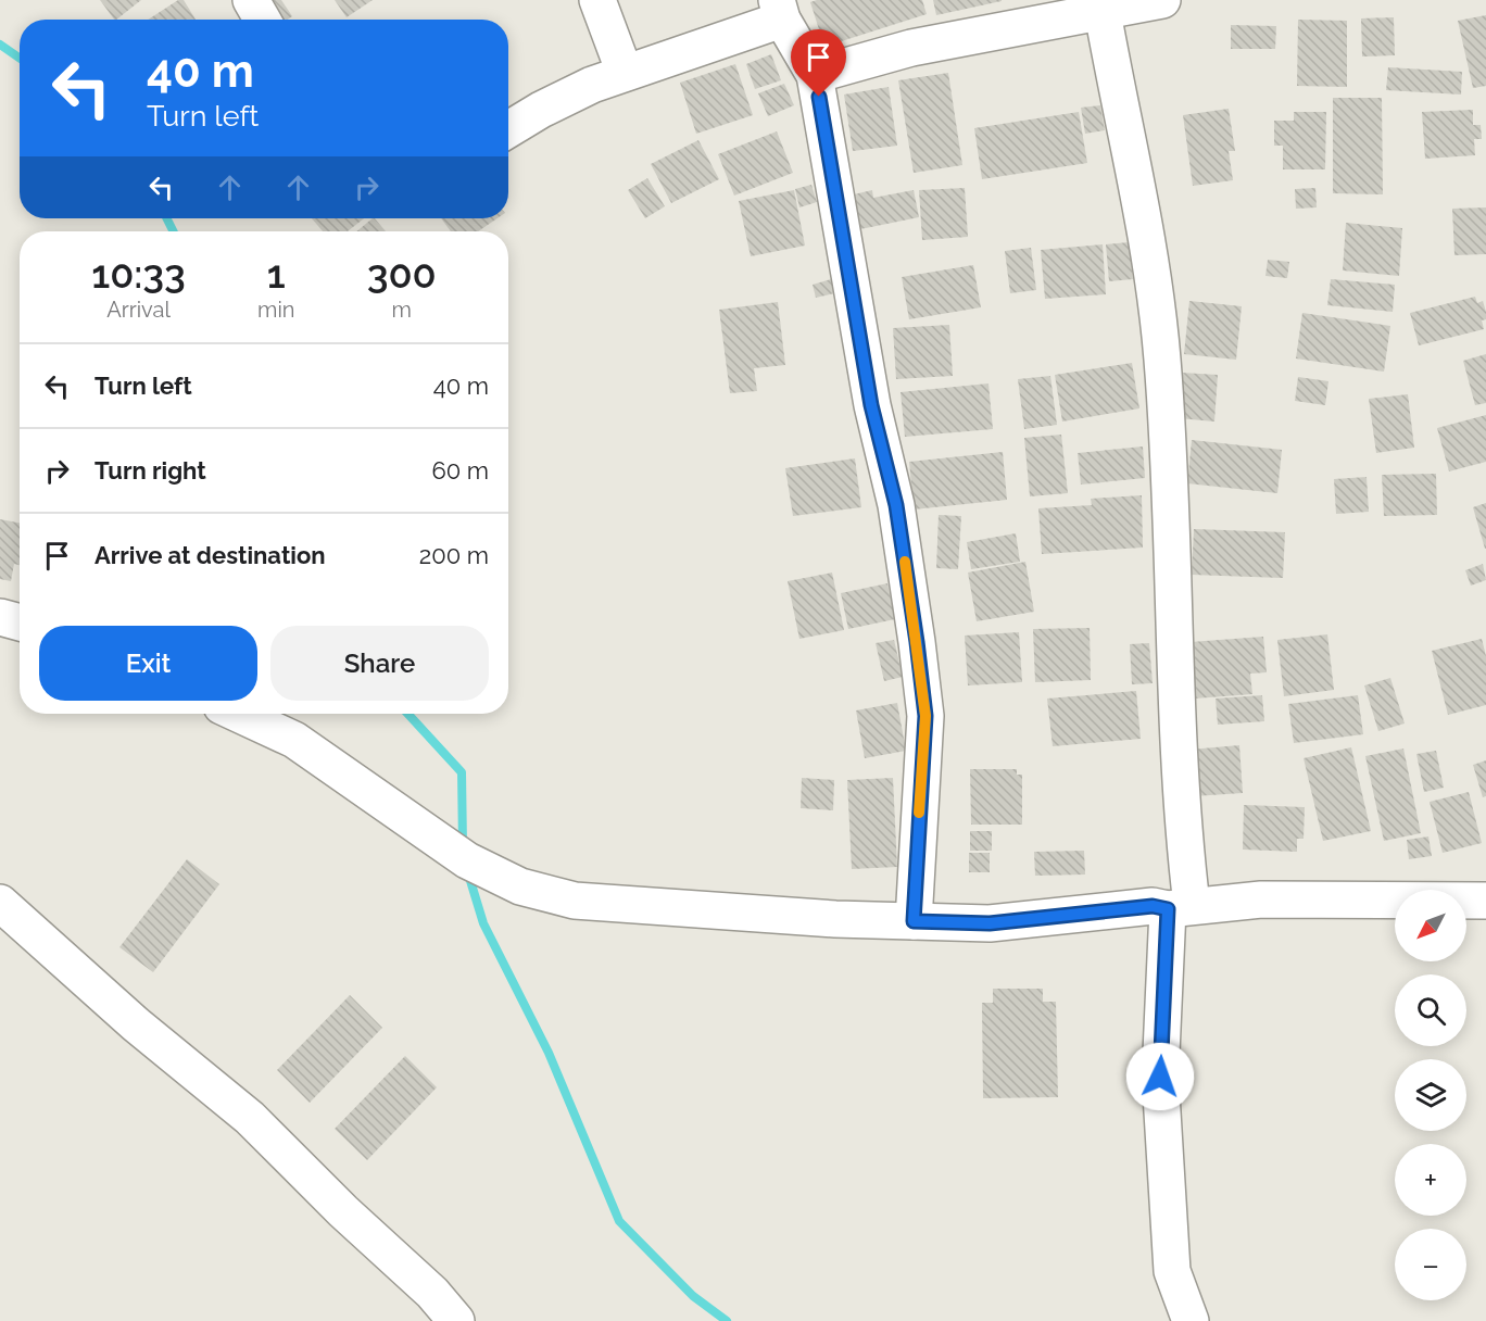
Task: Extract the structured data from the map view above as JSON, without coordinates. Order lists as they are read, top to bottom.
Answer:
{
  "north": "bottom left",
  "page": {
    "turn": ["40 m", "Turn left"],
    "eta": [
      "10:33",
      "Arrival",
      "1",
      "min",
      "300",
      "m"
    ],
    "list": [
      {
        "name": "Turn left",
        "value": "40 m"
      },
      {
        "name": "Turn right",
        "value": "60 m"
      },
      {
        "name": "Arrive at destination",
        "value": "200 m"
      }
    ],
    "buttons": ["Exit", "Share"],
    "map_buttons": ["+", "−"]
  }
}
